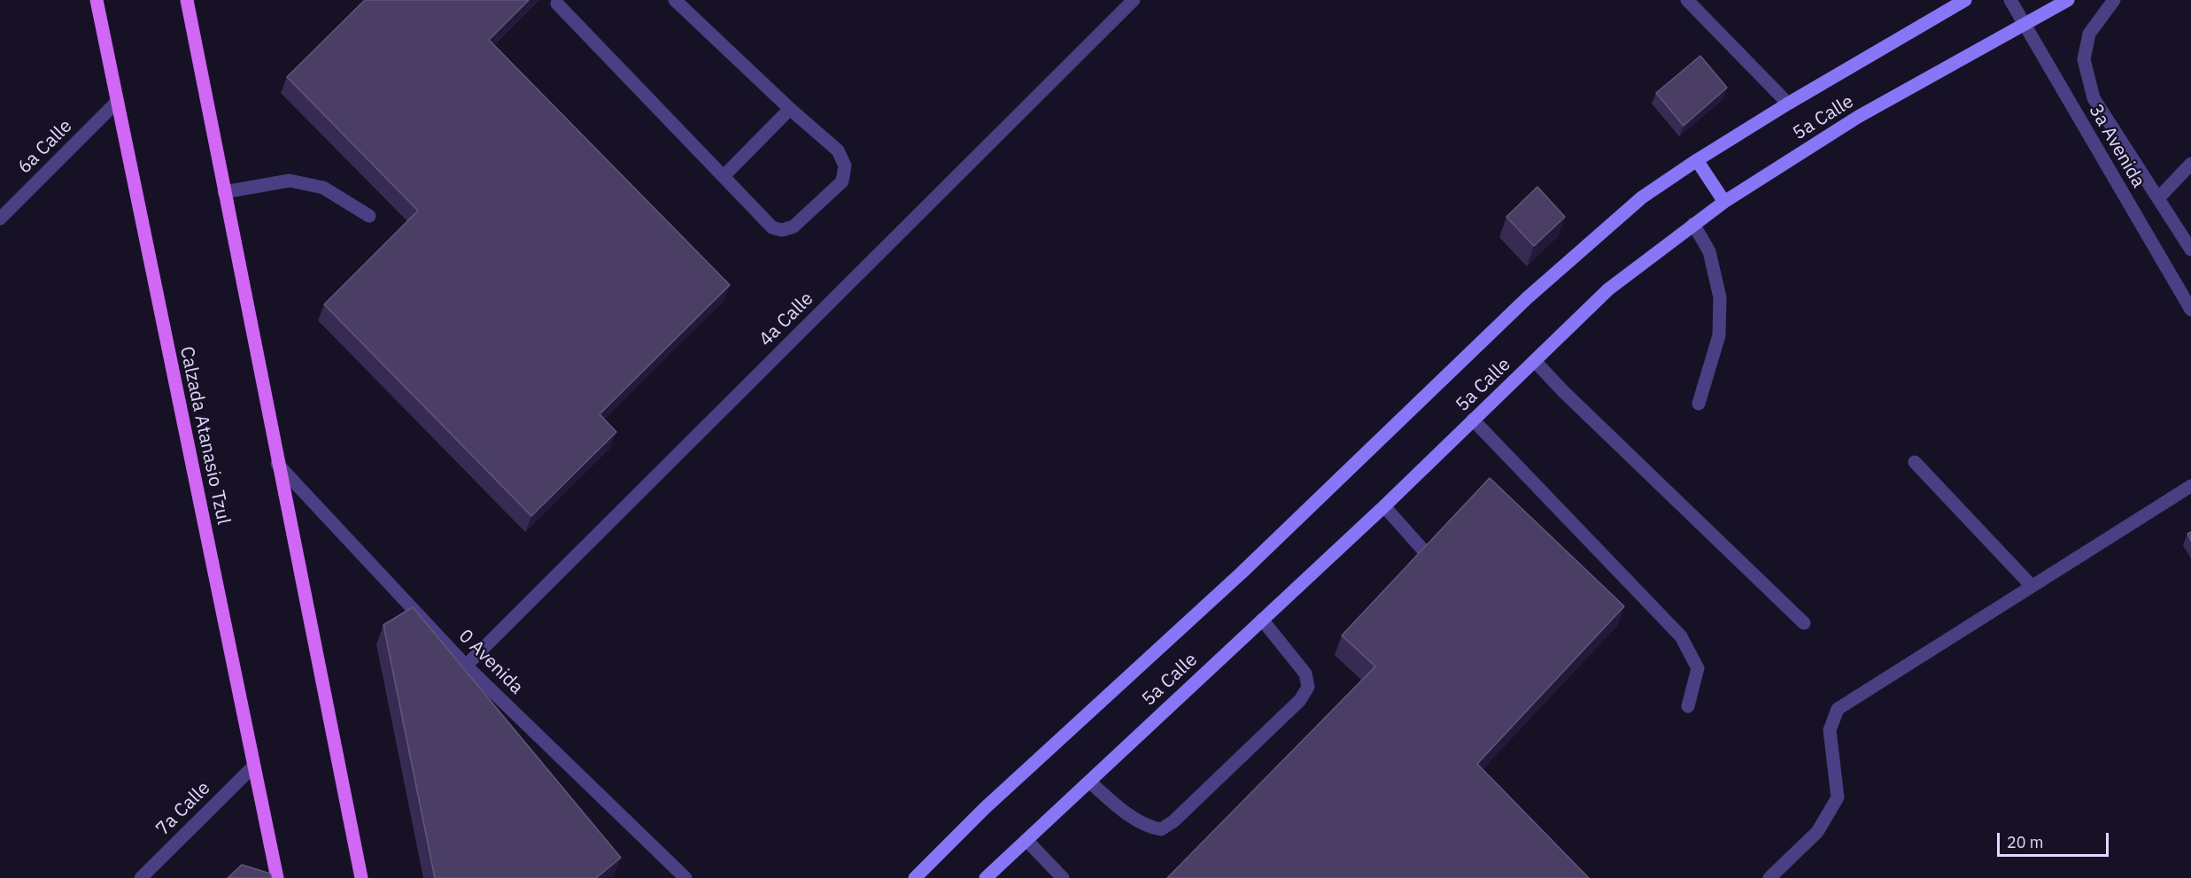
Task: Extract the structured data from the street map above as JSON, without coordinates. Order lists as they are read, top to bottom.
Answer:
{
  "streets": {
    "main road": ["5a Calle", "Calzada Atanasio Tzul"],
    "street": [
      "3a Avenida",
      "6a Calle",
      "4a Calle",
      "0 Avenida",
      "7a Calle"
    ]
  },
  "crossings": [
    ["5a Calle", "3a Avenida"],
    ["6a Calle", "Calzada Atanasio Tzul"],
    ["4a Calle", "0 Avenida"],
    ["Calzada Atanasio Tzul", "7a Calle"]
  ],
  "scale_bar": "20 m"
}
